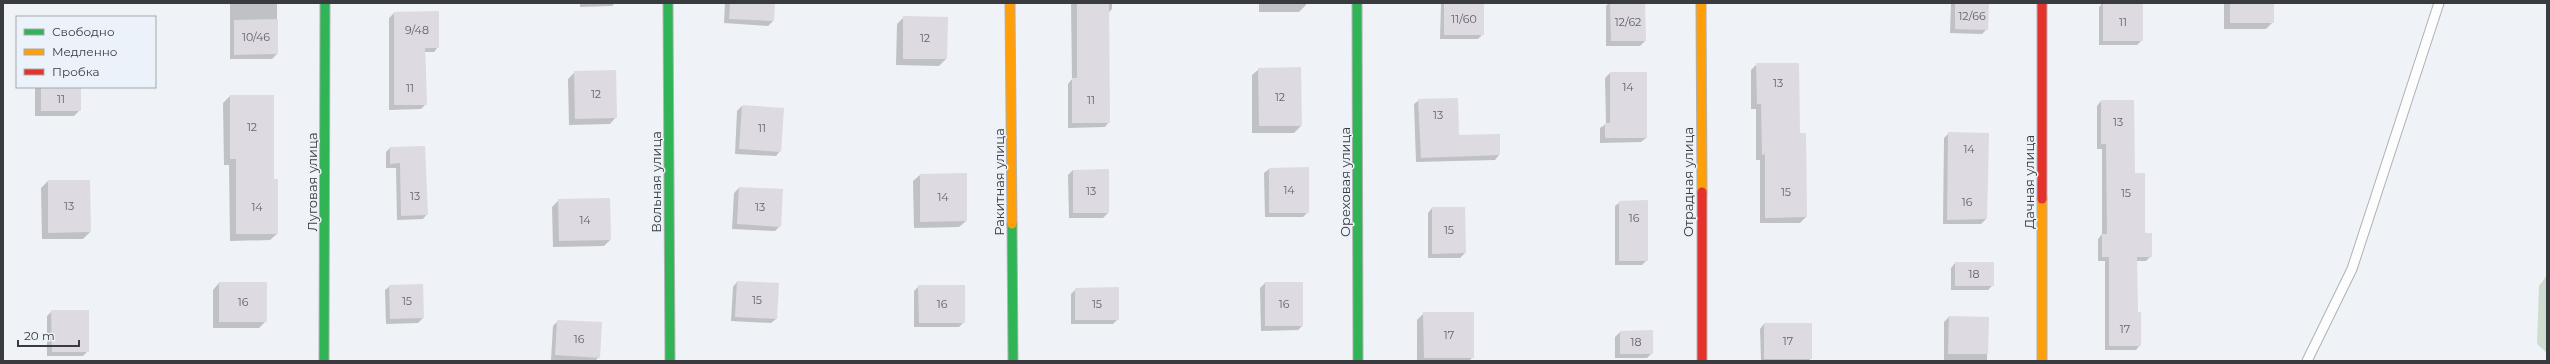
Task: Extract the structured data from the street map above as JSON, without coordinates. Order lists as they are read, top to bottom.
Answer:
{
  "streets": {
    "street": [
      "Луговая улица",
      "Вольная улица",
      "Ракитная улица",
      "Ореховая улица",
      "Отрадная улица",
      "Дачная улица"
    ]
  },
  "house_numbers": [
    "12/66",
    "11/60",
    "12/62",
    "11",
    "9/48",
    "10/46",
    "12",
    "13",
    "14",
    "11",
    "12",
    "12",
    "11",
    "11",
    "13",
    "13",
    "12",
    "11",
    "14",
    "14",
    "13",
    "15",
    "15",
    "13",
    "14",
    "16",
    "13",
    "14",
    "13",
    "16",
    "14",
    "15",
    "18",
    "15",
    "15",
    "16",
    "16",
    "15",
    "16",
    "17",
    "17",
    "16",
    "17",
    "18"
  ],
  "legend": ["Свободно", "Медленно", "Пробка"],
  "scale_bar": "20 m"
}
